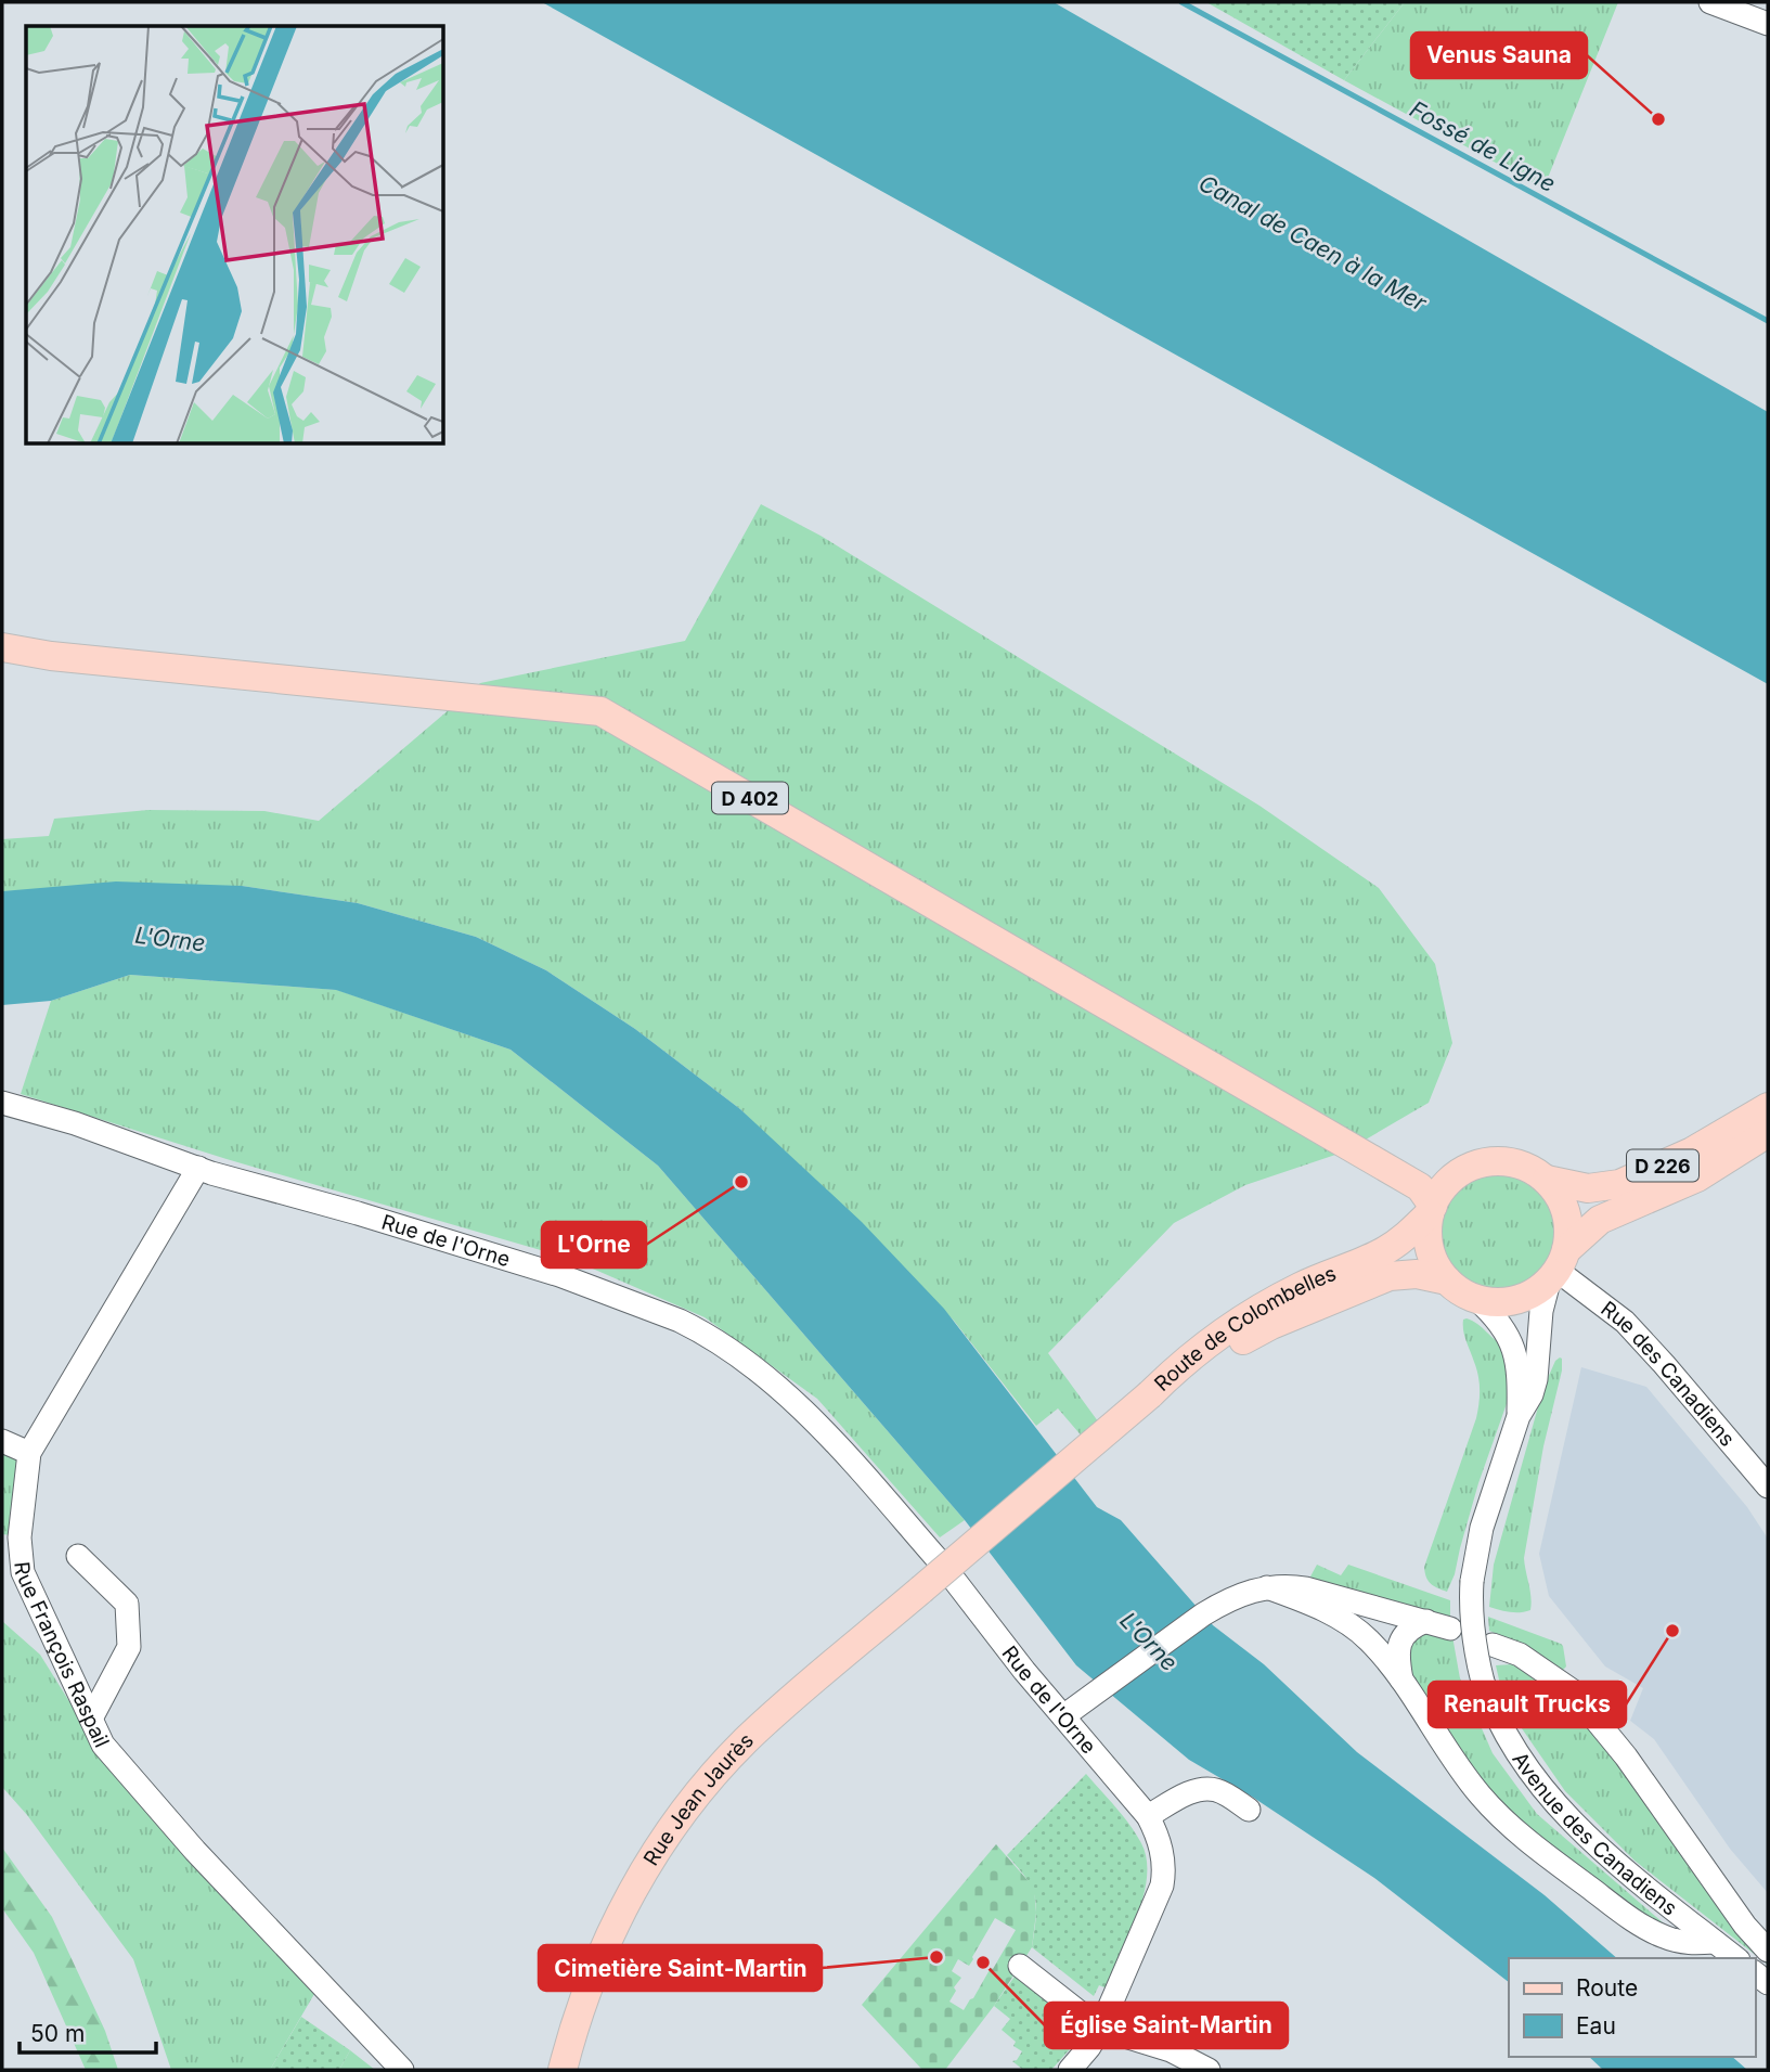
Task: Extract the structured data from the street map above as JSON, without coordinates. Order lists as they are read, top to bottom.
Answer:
{
  "streets": {
    "main road": [
      "D 402",
      "D 226",
      "Route de Colombelles",
      "Rue Jean Jaurès"
    ],
    "street": [
      "Rue de l'Orne",
      "Rue des Canadiens",
      "Rue François Raspail",
      "Avenue des Canadiens"
    ]
  },
  "crossings": [
    ["D 402", "Route de Colombelles"],
    ["D 402", "Rue des Canadiens"],
    ["D 402", "Avenue des Canadiens"],
    ["Rue de l'Orne", "Rue François Raspail"],
    ["Route de Colombelles", "Rue des Canadiens"],
    ["Route de Colombelles", "Rue Jean Jaurès"],
    ["Route de Colombelles", "Avenue des Canadiens"],
    ["Rue des Canadiens", "Avenue des Canadiens"]
  ],
  "water": ["Fossé de Ligne", "Canal de Caen à la Mer", "L'Orne"],
  "places": [
    "Venus Sauna",
    "L'Orne",
    "Renault Trucks",
    "Cimetière Saint-Martin",
    "Église Saint-Martin"
  ],
  "legend": ["Route", "Eau"],
  "scale_bar": "50 m"
}
